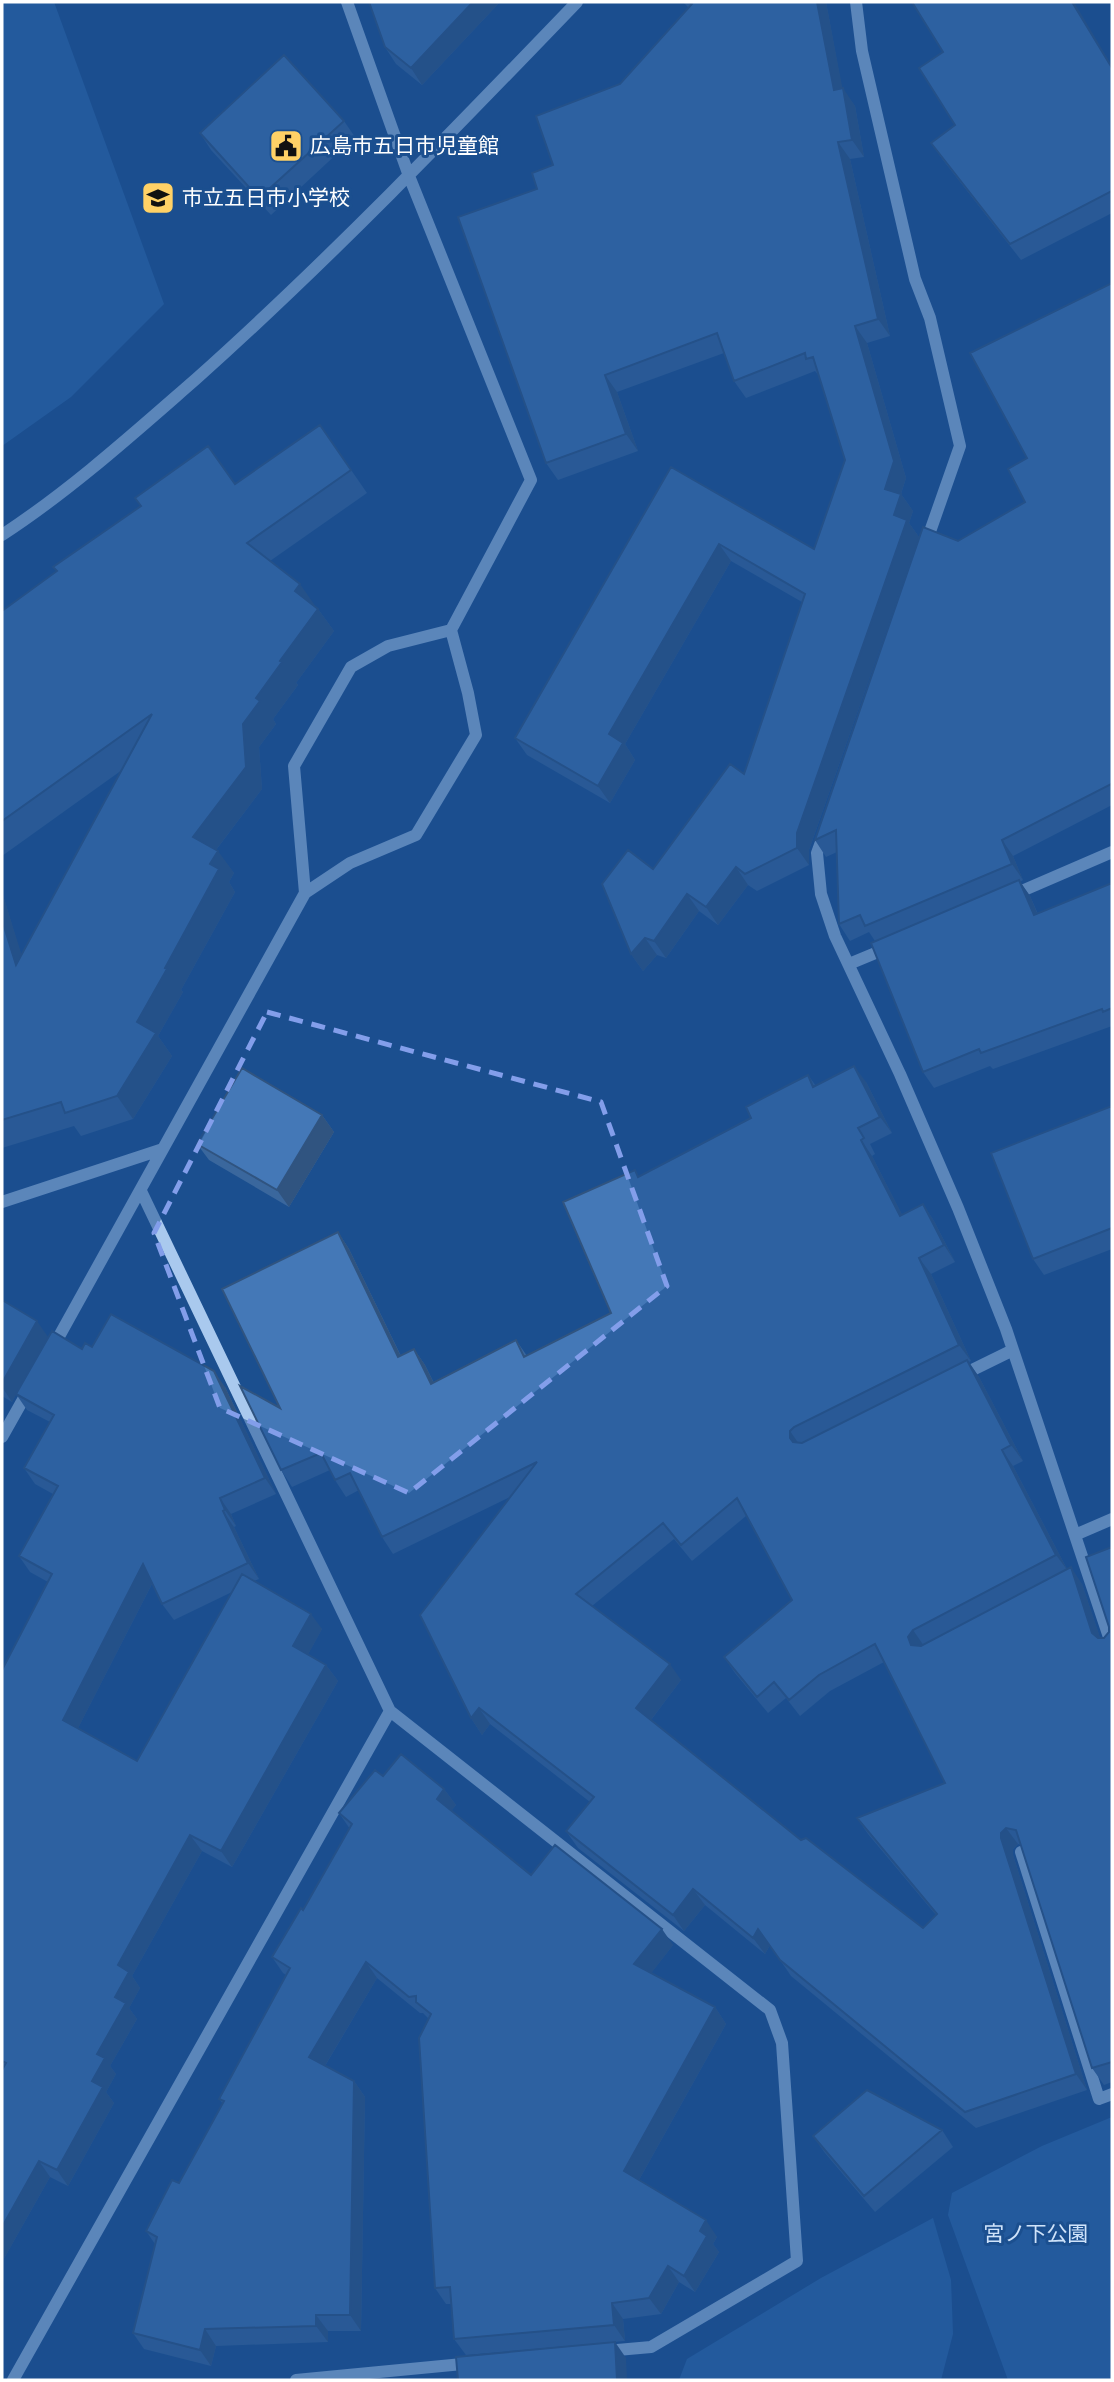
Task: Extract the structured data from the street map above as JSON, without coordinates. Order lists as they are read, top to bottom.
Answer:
{
  "parks": ["宮ノ下公園"],
  "places": {
    "public building": ["広島市五日市児童館"],
    "school or university": ["市立五日市小学校"]
  }
}
